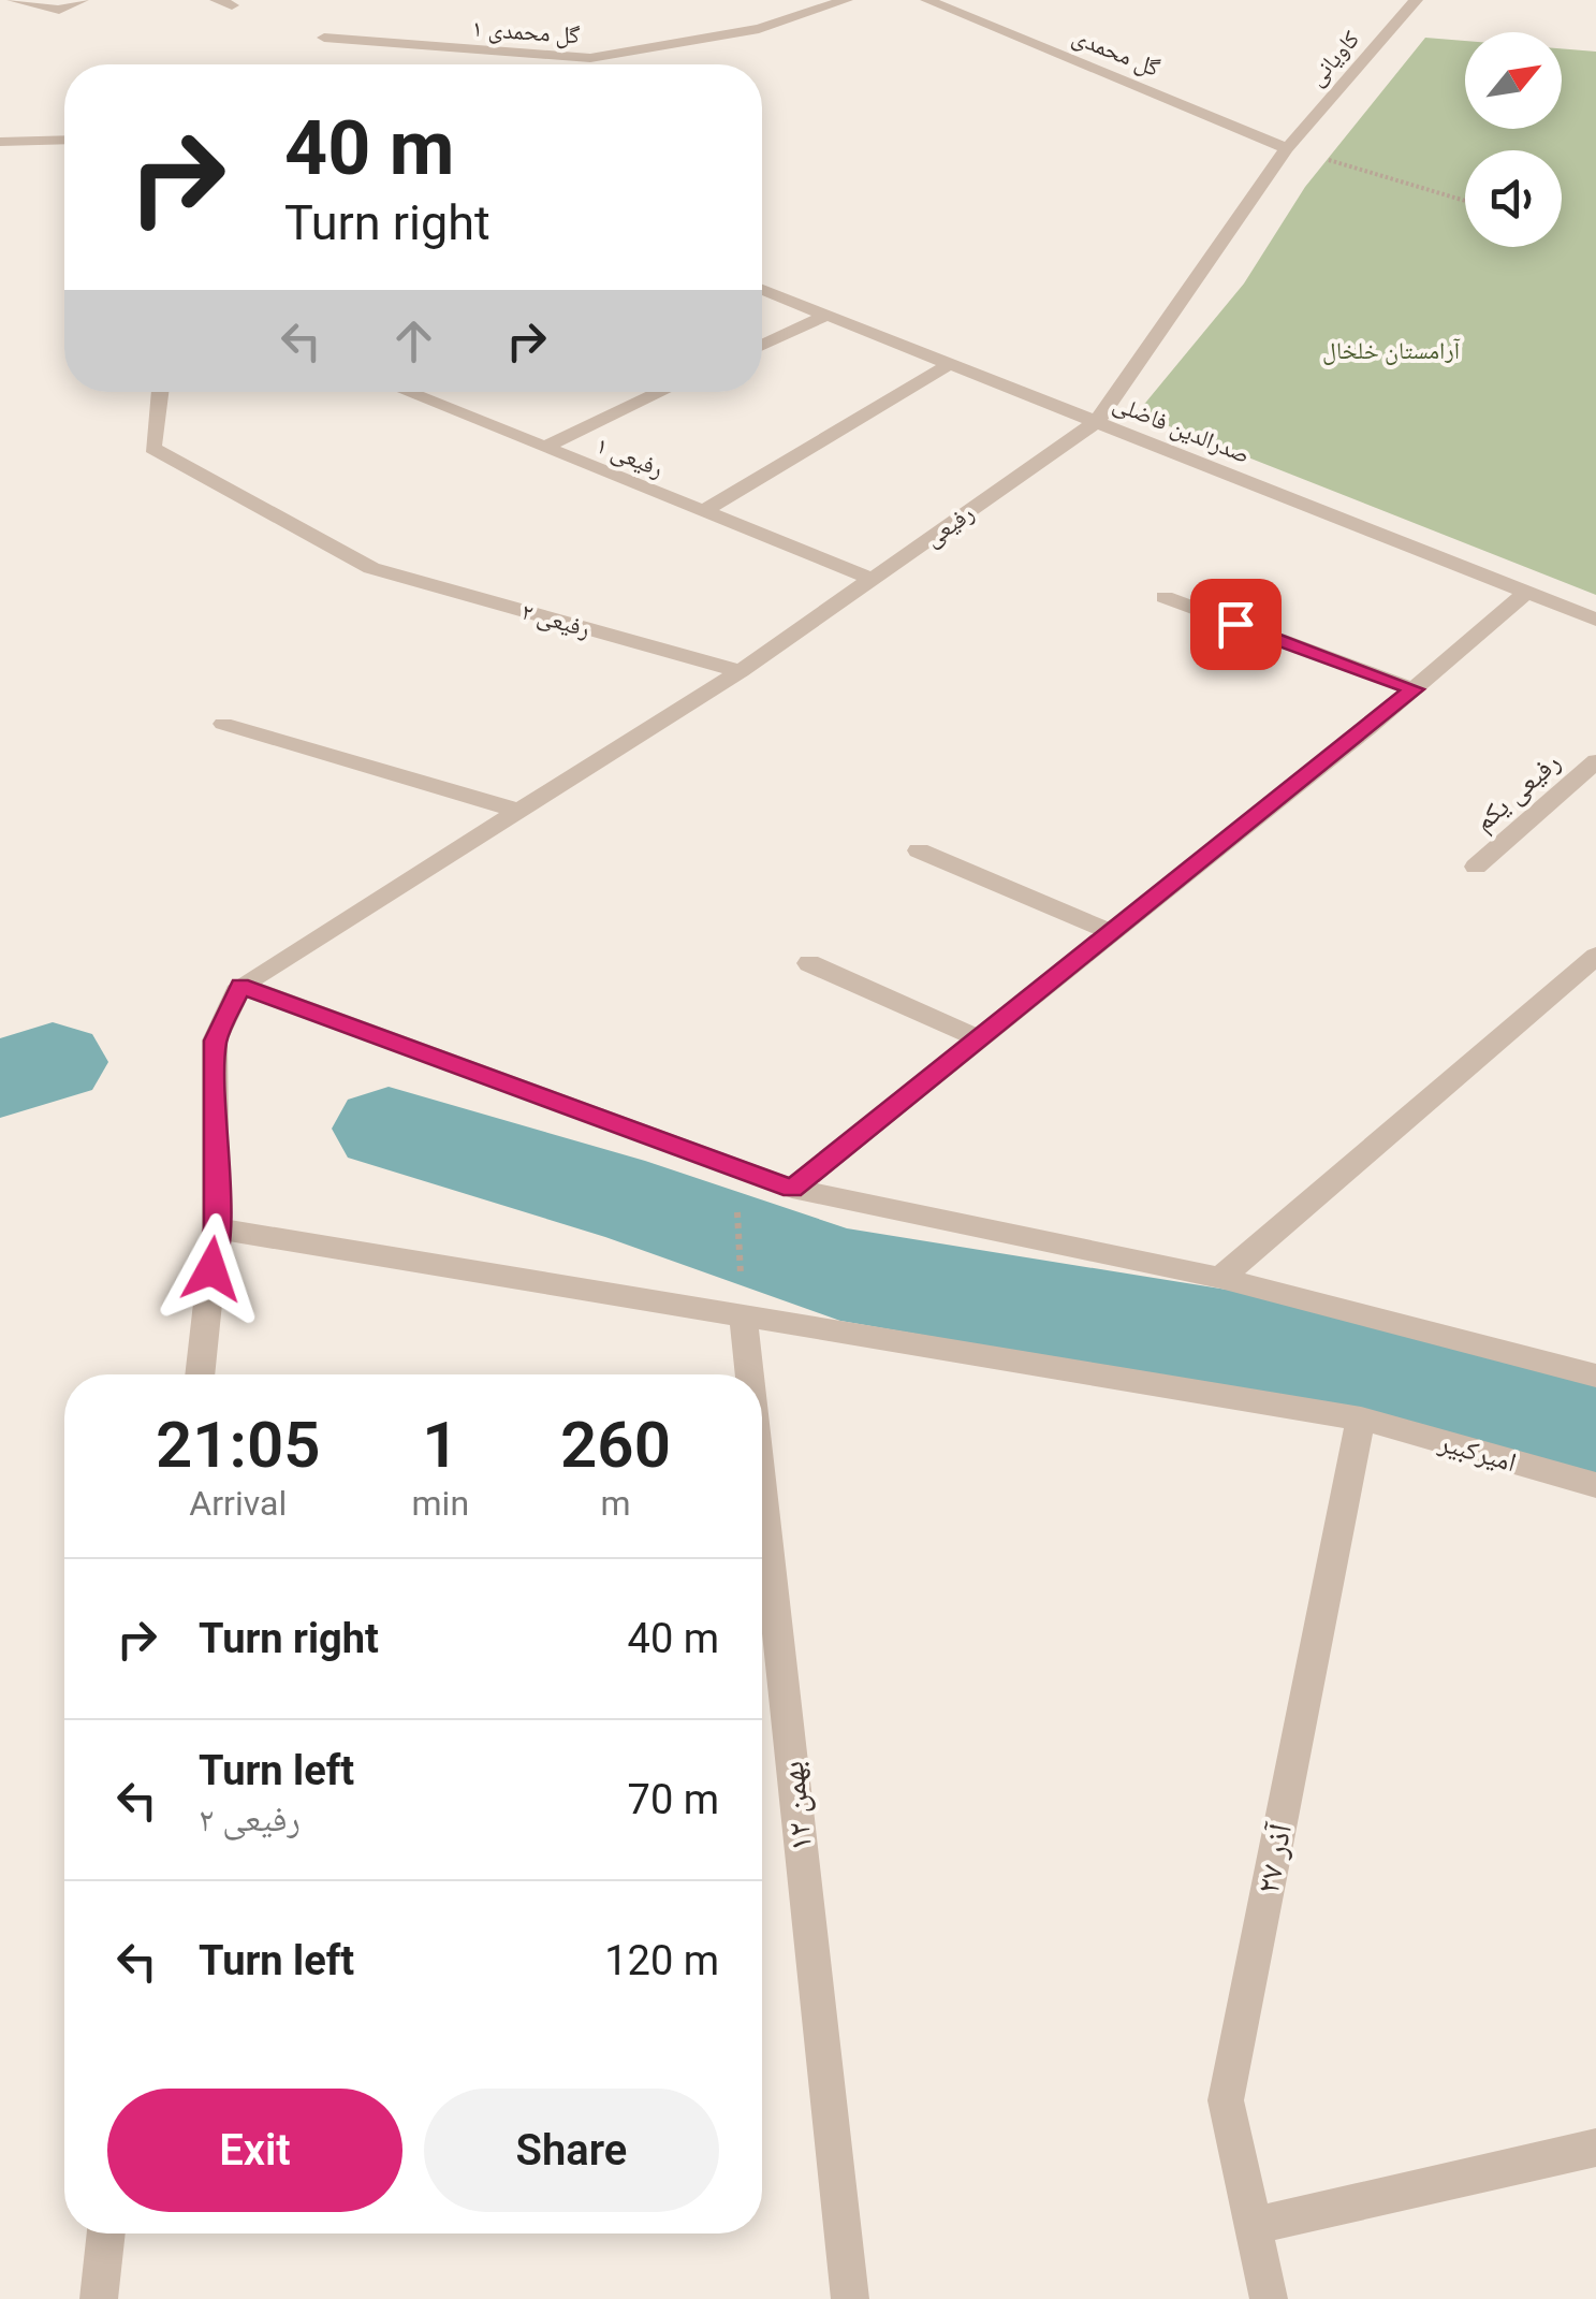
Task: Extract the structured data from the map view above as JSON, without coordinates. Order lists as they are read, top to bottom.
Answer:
{
  "streets": {
    "street": [
      "گل محمدی ۱",
      "گل محمدی",
      "کاویانی",
      "صدرالدین فاضلی",
      "رفیعی ۱",
      "رفیعی",
      "رفیعی ۲",
      "رفیعی یکم",
      "امیرکبیر",
      "۱۲ بهمن",
      "۲۷ آذر"
    ]
  },
  "crossings": [
    ["گل محمدی", "کاویانی"],
    ["گل محمدی", "رفیعی"],
    ["کاویانی", "رفیعی"],
    ["صدرالدین فاضلی", "رفیعی"],
    ["رفیعی ۱", "رفیعی"],
    ["رفیعی", "رفیعی ۲"],
    ["امیرکبیر", "۱۲ بهمن"],
    ["امیرکبیر", "۲۷ آذر"]
  ],
  "parks": ["آرامستان خلخال"],
  "north": "top right",
  "page": {
    "turn": ["40 m", "Turn right"],
    "eta": [
      "21:05",
      "Arrival",
      "1",
      "min",
      "260",
      "m"
    ],
    "list": [
      {
        "name": "Turn right",
        "value": "40 m"
      },
      {
        "name": "Turn left",
        "note": "رفیعی ۲",
        "value": "70 m"
      },
      {
        "name": "Turn left",
        "value": "120 m"
      }
    ],
    "buttons": ["Exit", "Share"]
  }
}
